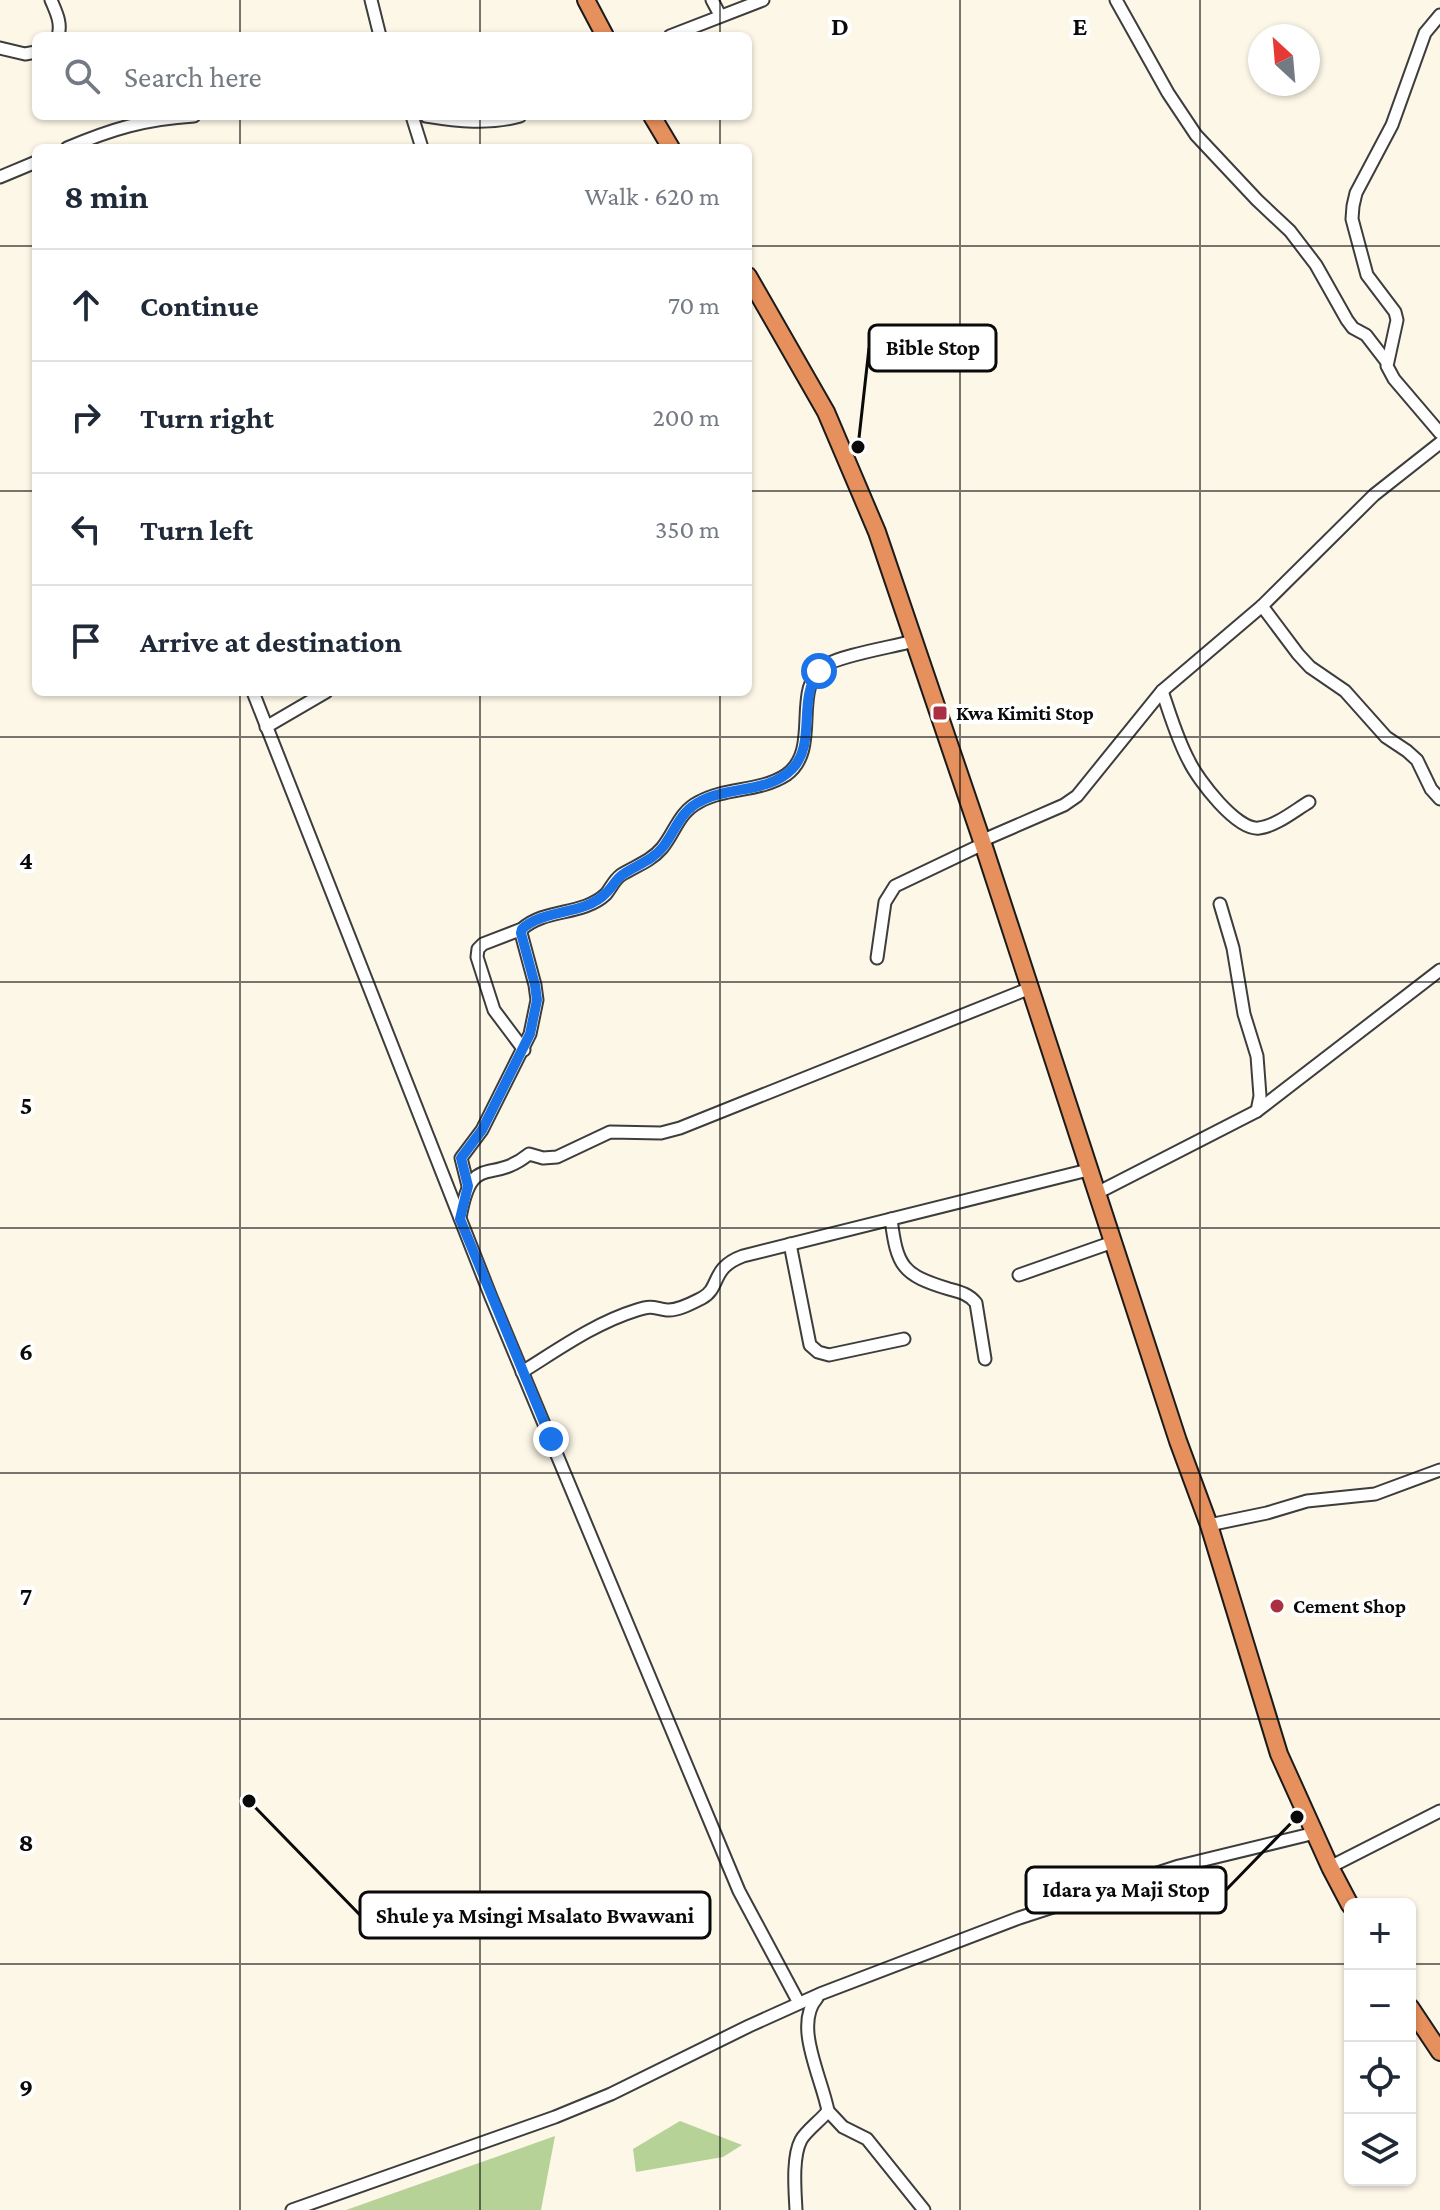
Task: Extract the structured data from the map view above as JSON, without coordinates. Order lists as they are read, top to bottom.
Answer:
{
  "places": {
    "other": [
      "Bible Stop",
      "Cement Shop",
      "Shule ya Msingi Msalato Bwawani",
      "Idara ya Maji Stop"
    ],
    "transit": ["Kwa Kimiti Stop"]
  },
  "north": "top left",
  "page": {
    "search": "Search here",
    "heading": ["8 min", "Walk · 620 m"],
    "list": [
      ["Continue", "70 m"],
      ["Turn right", "200 m"],
      ["Turn left", "350 m"],
      "Arrive at destination"
    ],
    "map_buttons": ["+", "−"]
  },
  "grid": {
    "columns": ["D", "E"],
    "rows": [
      "4",
      "5",
      "6",
      "7",
      "8",
      "9"
    ]
  }
}
